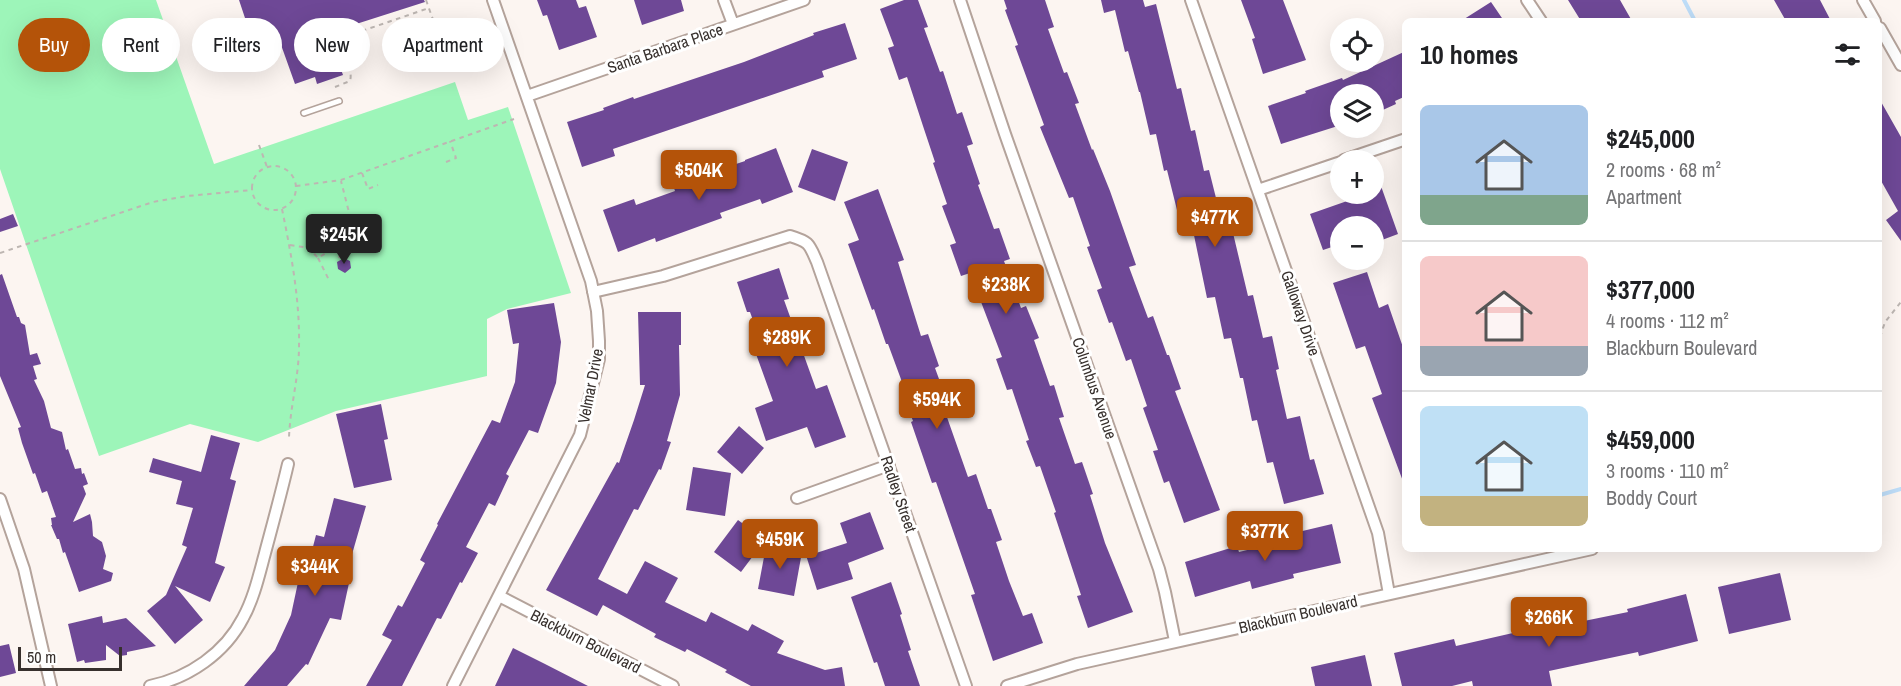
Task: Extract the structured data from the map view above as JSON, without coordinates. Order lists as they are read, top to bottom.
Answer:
{
  "streets": {
    "street": [
      "Santa Barbara Place",
      "Galloway Drive",
      "Velmar Drive",
      "Columbus Avenue",
      "Radley Street",
      "Blackburn Boulevard"
    ]
  },
  "crossings": [
    ["Santa Barbara Place", "Velmar Drive"],
    ["Galloway Drive", "Blackburn Boulevard"],
    ["Velmar Drive", "Radley Street"],
    ["Velmar Drive", "Blackburn Boulevard"],
    ["Columbus Avenue", "Blackburn Boulevard"]
  ],
  "scale_bar": "50 m",
  "page": {
    "map_buttons": ["+", "−"],
    "chip": [
      "Buy",
      "Rent",
      "Filters",
      "New",
      "Apartment"
    ],
    "heading": "10 homes",
    "list": [
      {
        "name": "$245,000",
        "note": "2 rooms · 68 m² · Apartment"
      },
      {
        "name": "$377,000",
        "note": "4 rooms · 112 m² · Blackburn Boulevard"
      },
      {
        "name": "$459,000",
        "note": "3 rooms · 110 m² · Boddy Court"
      }
    ],
    "price": [
      "$504K",
      "$477K",
      "$245K",
      "$238K",
      "$289K",
      "$594K",
      "$377K",
      "$459K",
      "$344K",
      "$266K"
    ],
    "scale": "50 m"
  }
}
